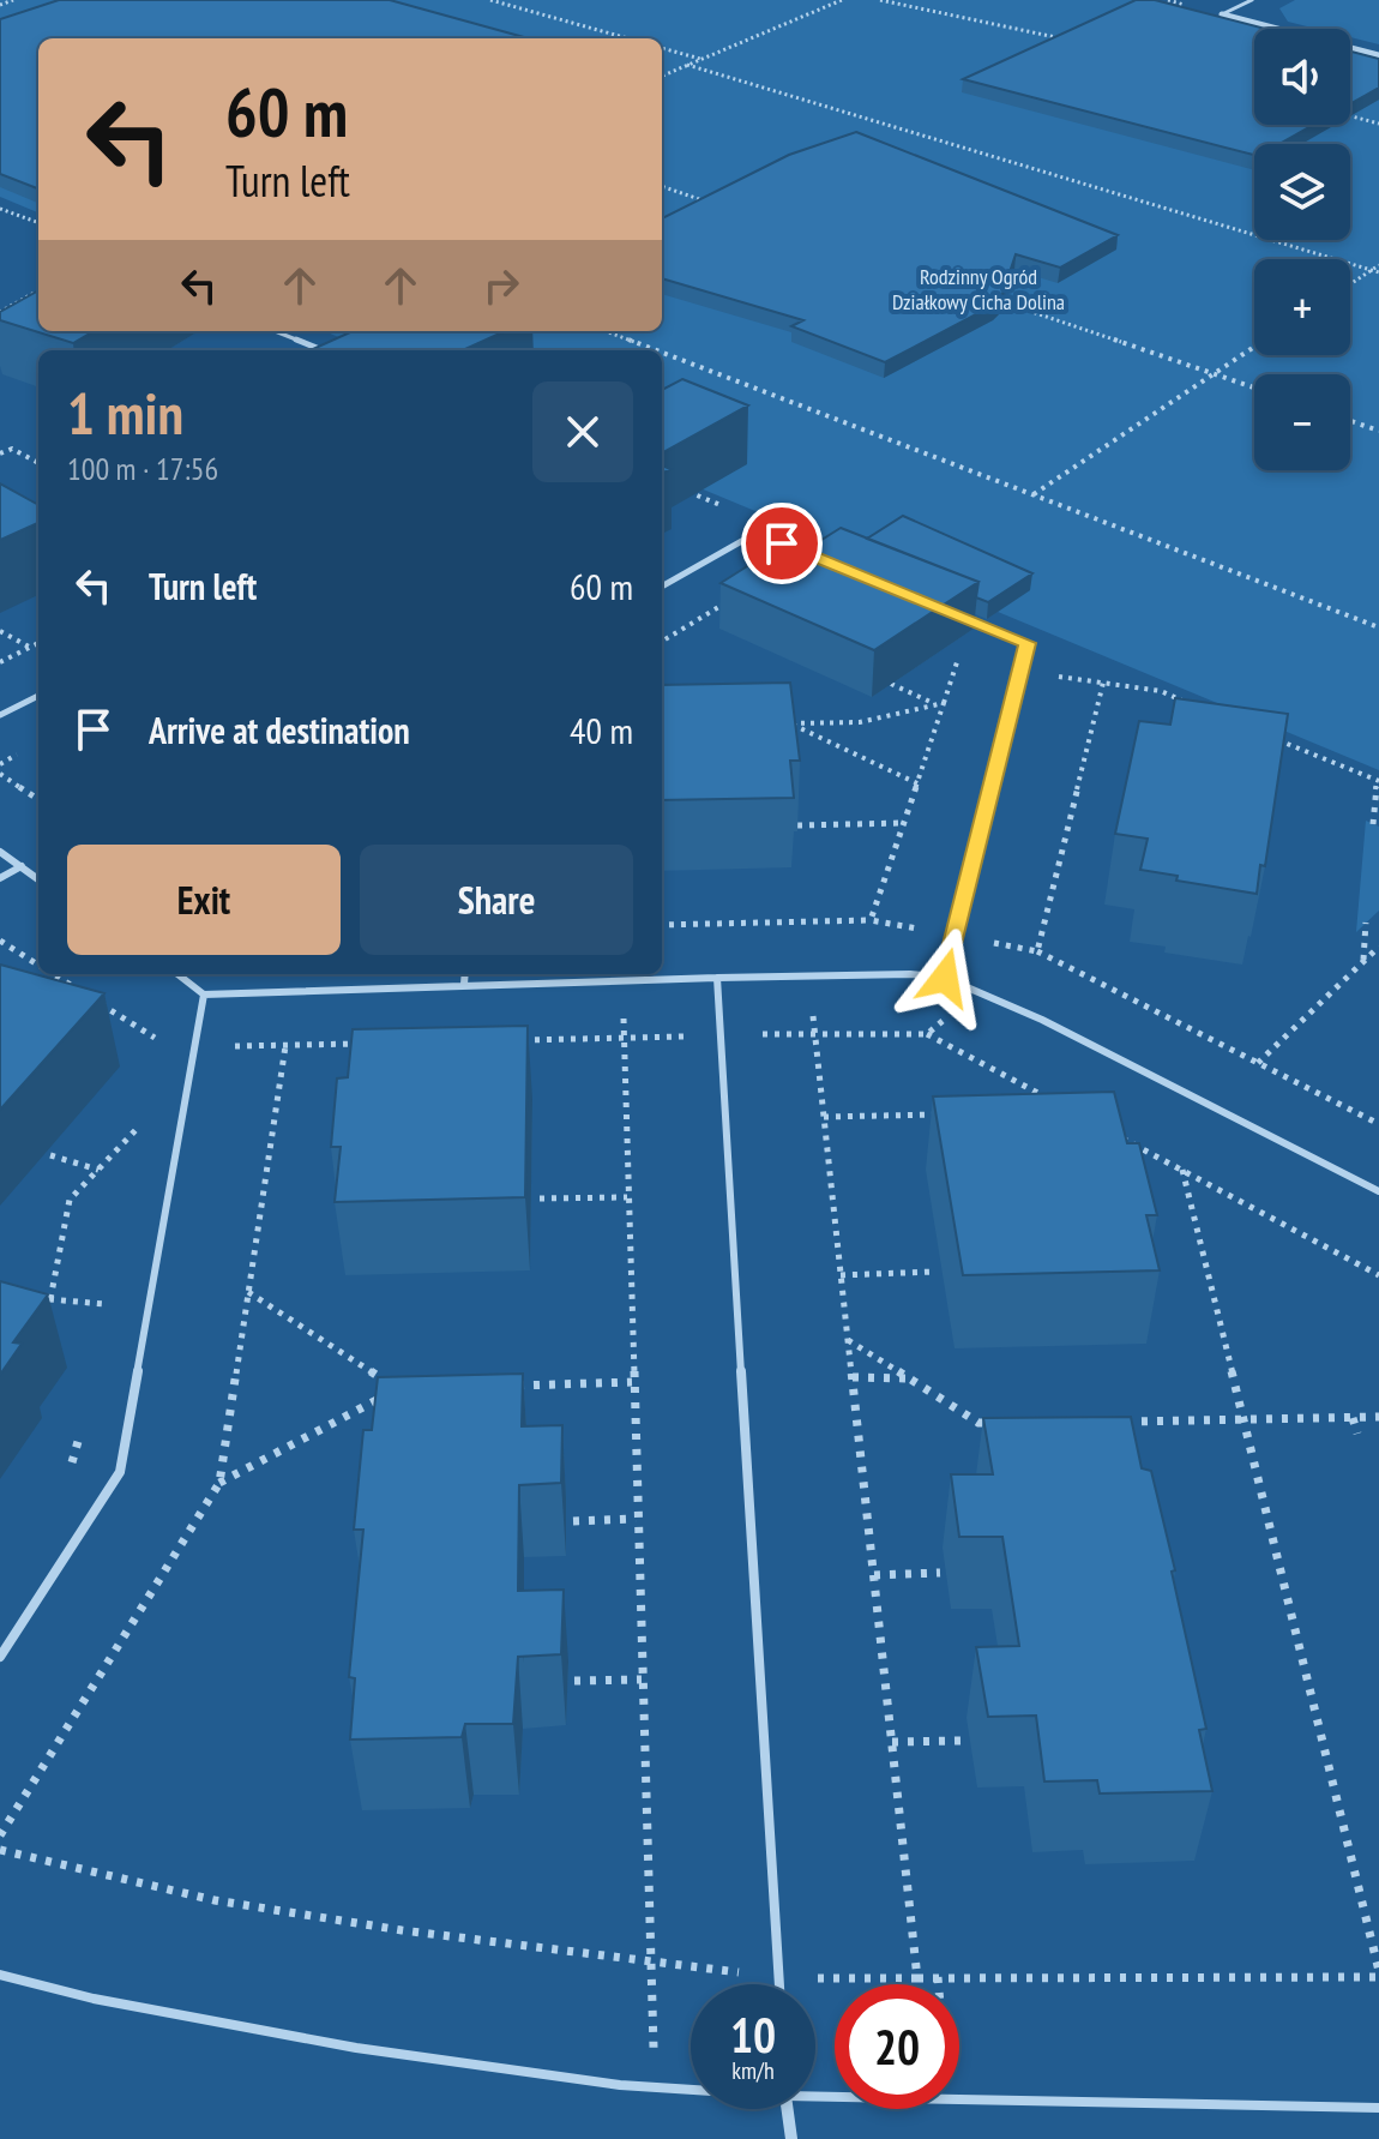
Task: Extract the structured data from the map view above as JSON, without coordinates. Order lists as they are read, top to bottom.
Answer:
{
  "parks": ["Rodzinny Ogród Działkowy Cicha Dolina"],
  "page": {
    "map_buttons": ["+", "−"],
    "turn": ["60 m", "Turn left"],
    "heading": ["1 min", "100 m · 17:56"],
    "list": [
      {
        "name": "Turn left",
        "value": "60 m"
      },
      {
        "name": "Arrive at destination",
        "value": "40 m"
      }
    ],
    "buttons": ["Exit", "Share"],
    "speed": "10 km/h",
    "limit": "20"
  }
}
